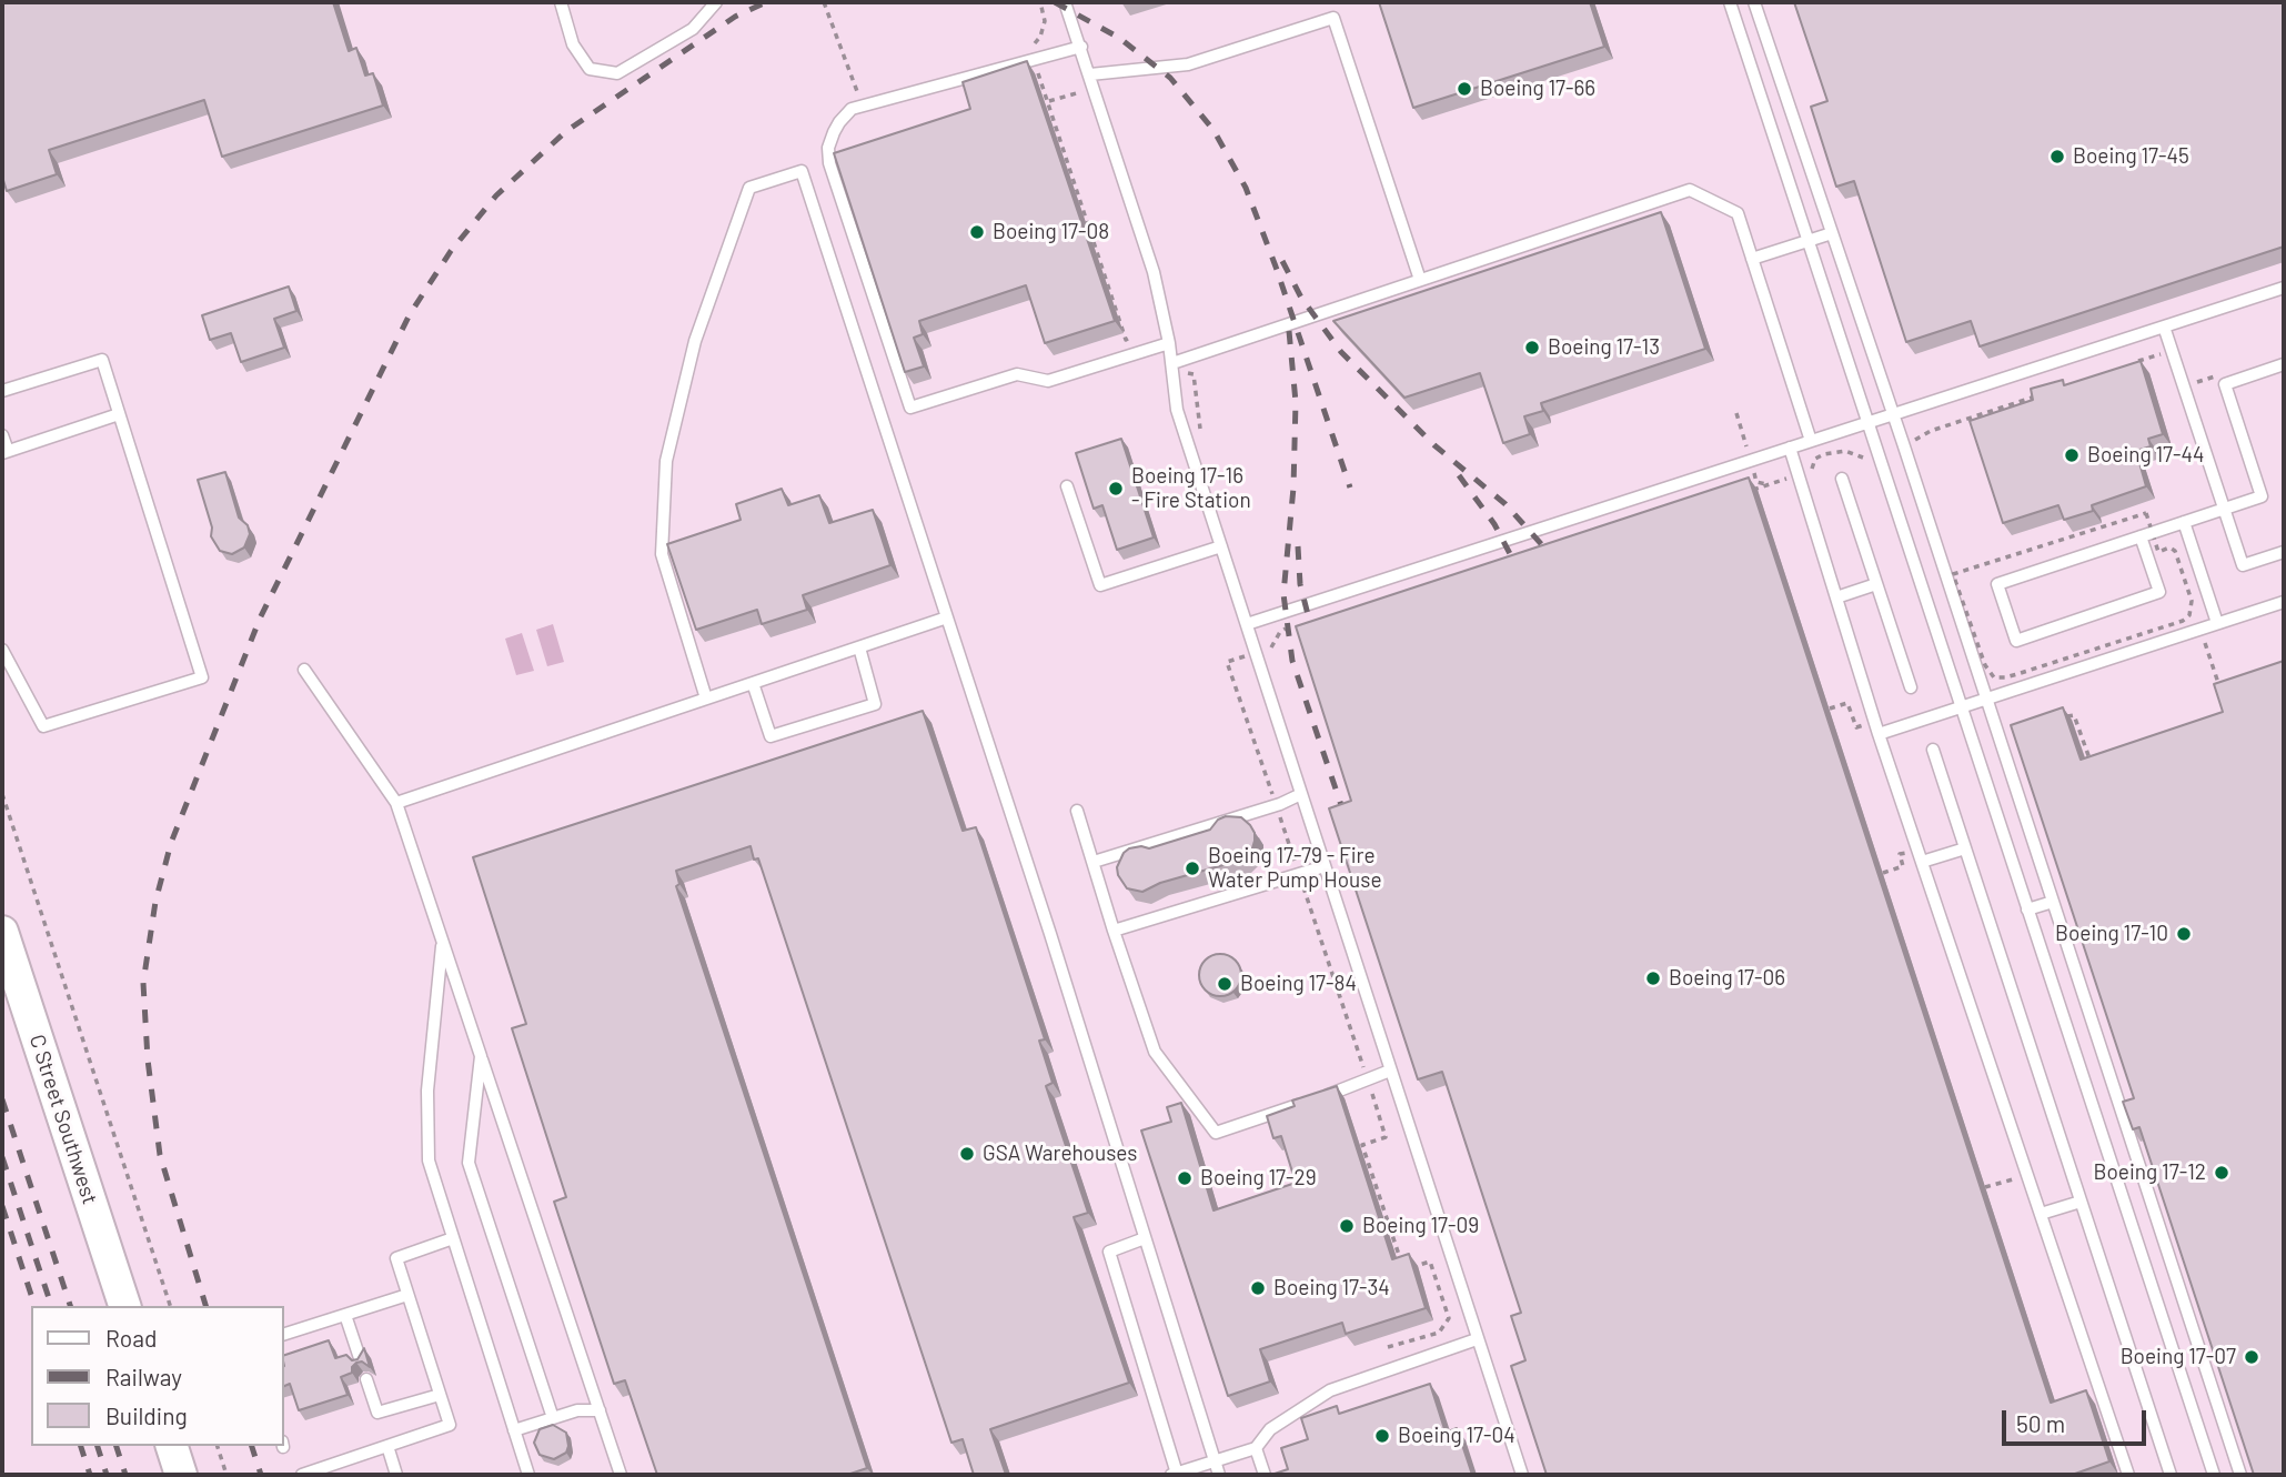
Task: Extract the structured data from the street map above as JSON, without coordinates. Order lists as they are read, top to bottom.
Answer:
{
  "streets": {
    "main road": ["C Street Southwest"]
  },
  "places": [
    "Boeing 17-66",
    "Boeing 17-45",
    "Boeing 17-08",
    "Boeing 17-13",
    "Boeing 17-44",
    "Boeing 17-16 - Fire Station",
    "Boeing 17-79 - Fire Water Pump House",
    "Boeing 17-10",
    "Boeing 17-06",
    "Boeing 17-84",
    "GSA Warehouses",
    "Boeing 17-12",
    "Boeing 17-29",
    "Boeing 17-09",
    "Boeing 17-34",
    "Boeing 17-07",
    "Boeing 17-04"
  ],
  "legend": ["Road", "Railway", "Building"],
  "scale_bar": "50 m"
}
